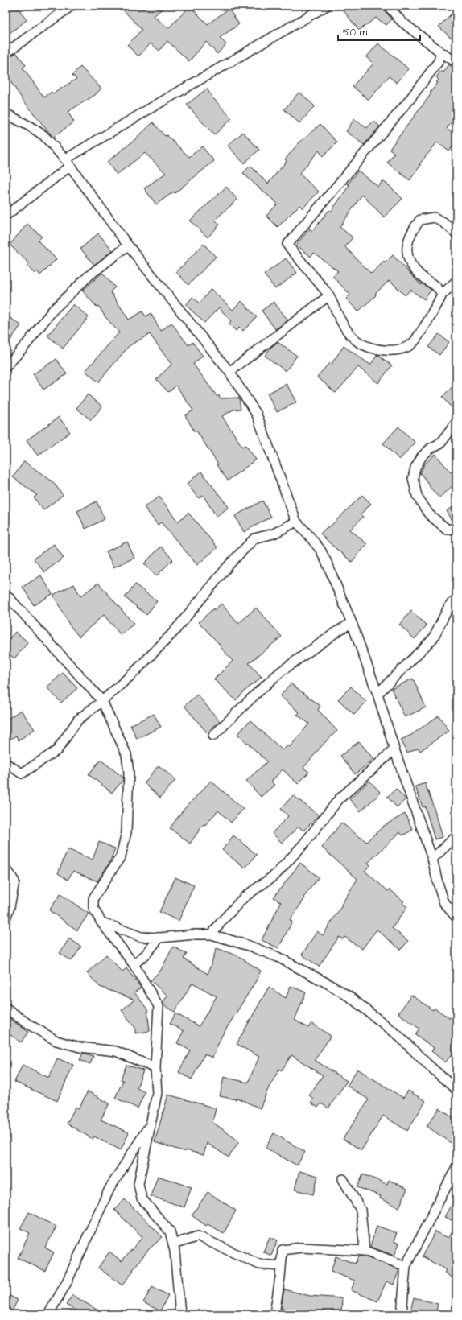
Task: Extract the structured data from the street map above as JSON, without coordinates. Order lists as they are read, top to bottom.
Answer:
{
  "scale_bar": "50 m"
}
